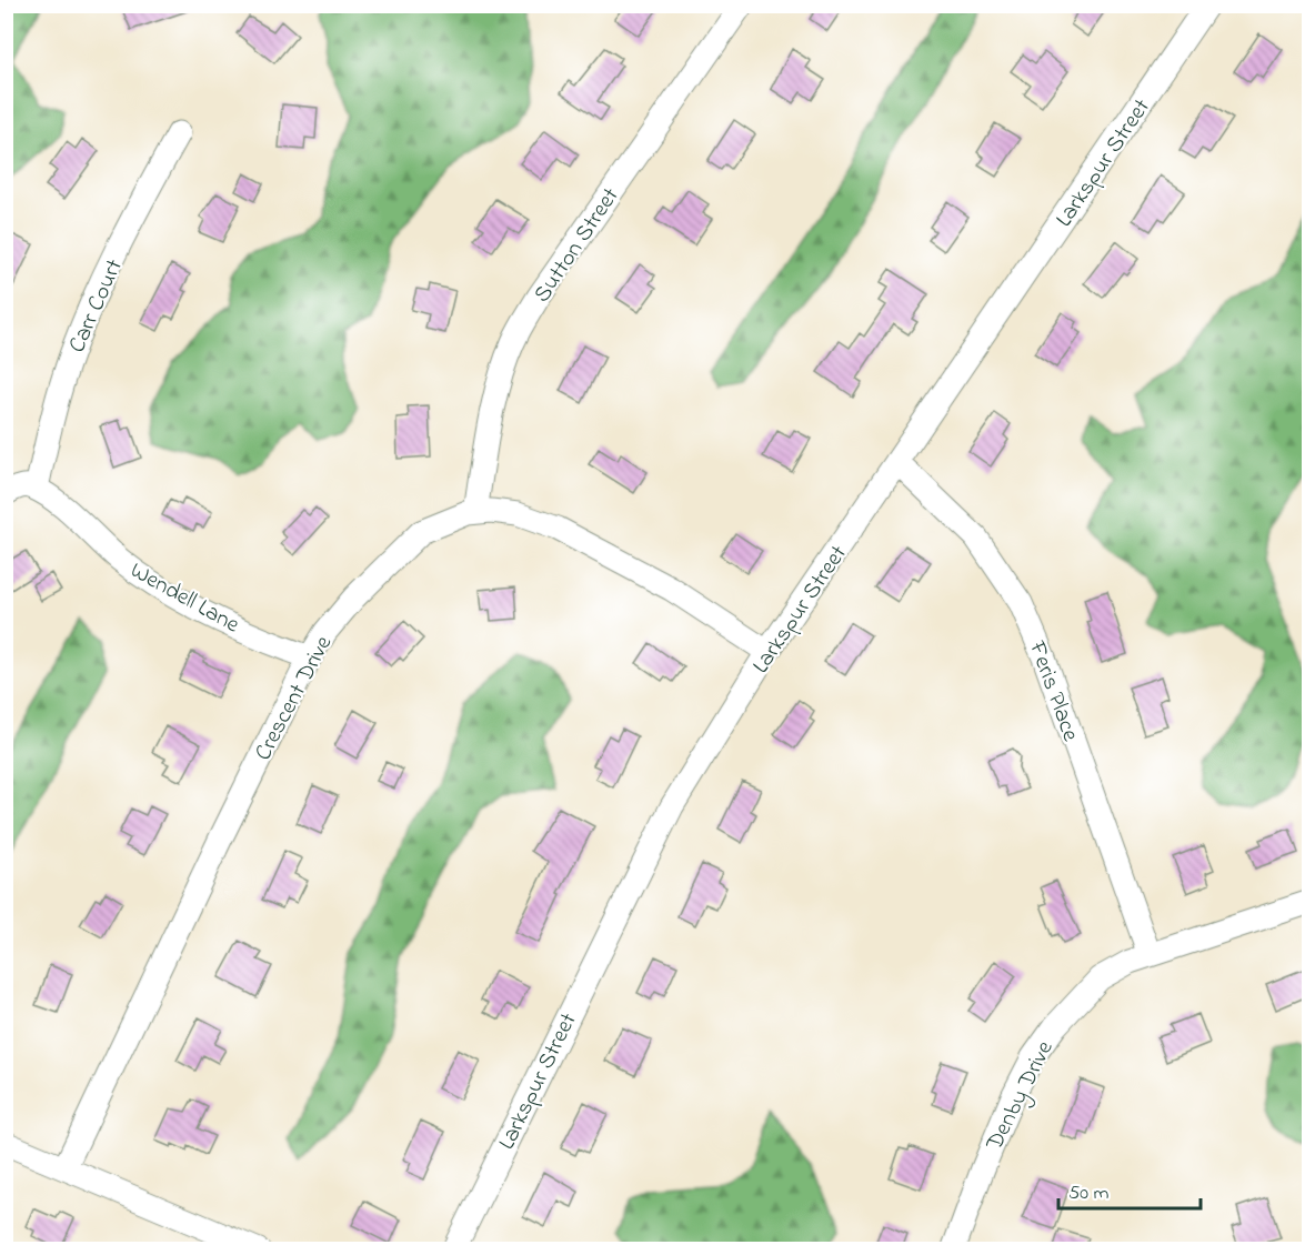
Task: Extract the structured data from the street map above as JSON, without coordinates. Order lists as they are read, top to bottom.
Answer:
{
  "streets": {
    "street": [
      "Larkspur Street",
      "Sutton Street",
      "Carr Court",
      "Wendell Lane",
      "Feris Place",
      "Crescent Drive",
      "Denby Drive"
    ]
  },
  "crossings": [
    ["Larkspur Street", "Feris Place"],
    ["Larkspur Street", "Crescent Drive"],
    ["Sutton Street", "Crescent Drive"],
    ["Carr Court", "Wendell Lane"],
    ["Wendell Lane", "Crescent Drive"],
    ["Feris Place", "Denby Drive"]
  ],
  "scale_bar": "50 m"
}
